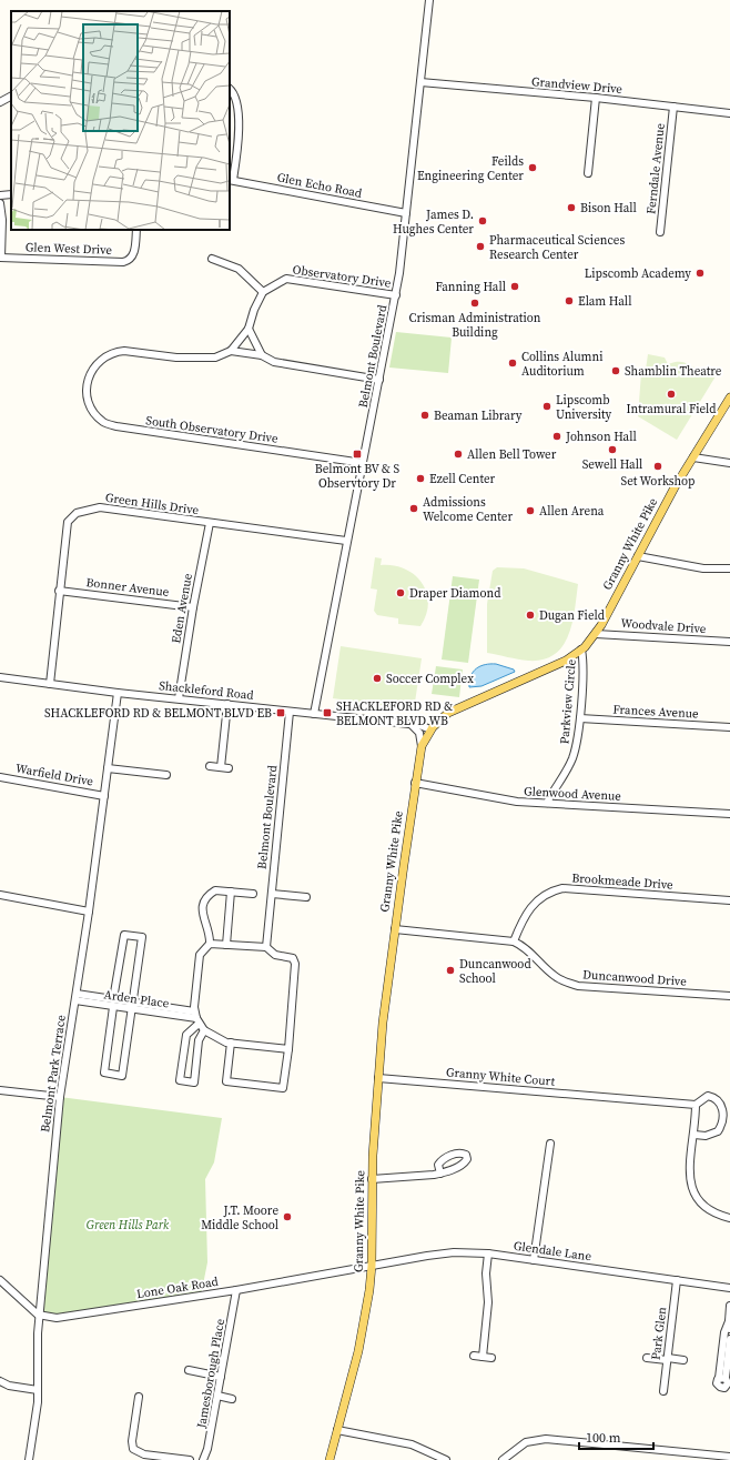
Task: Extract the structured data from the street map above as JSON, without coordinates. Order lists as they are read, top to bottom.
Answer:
{
  "streets": {
    "main road": ["Granny White Pike"],
    "street": [
      "Grandview Drive",
      "Ferndale Avenue",
      "Glen Echo Road",
      "Glen West Drive",
      "Observatory Drive",
      "Belmont Boulevard",
      "South Observatory Drive",
      "Green Hills Drive",
      "Bonner Avenue",
      "Eden Avenue",
      "Woodvale Drive",
      "Shackleford Road",
      "Parkview Circle",
      "Frances Avenue",
      "Warfield Drive",
      "Glenwood Avenue",
      "Brookmeade Drive",
      "Duncanwood Drive",
      "Arden Place",
      "Belmont Park Terrace",
      "Granny White Court",
      "Glendale Lane",
      "Lone Oak Road",
      "Park Glen",
      "Jamesborough Place"
    ]
  },
  "crossings": [
    ["Grandview Drive", "Ferndale Avenue"],
    ["Grandview Drive", "Belmont Boulevard"],
    ["Glen Echo Road", "Belmont Boulevard"],
    ["Observatory Drive", "Belmont Boulevard"],
    ["Belmont Boulevard", "South Observatory Drive"],
    ["Belmont Boulevard", "Green Hills Drive"],
    ["Belmont Boulevard", "Shackleford Road"],
    ["Green Hills Drive", "Bonner Avenue"],
    ["Green Hills Drive", "Eden Avenue"],
    ["Green Hills Drive", "Shackleford Road"],
    ["Granny White Pike", "Woodvale Drive"],
    ["Granny White Pike", "Shackleford Road"],
    ["Granny White Pike", "Parkview Circle"],
    ["Granny White Pike", "Glenwood Avenue"],
    ["Granny White Pike", "Duncanwood Drive"],
    ["Granny White Pike", "Granny White Court"],
    ["Granny White Pike", "Glendale Lane"],
    ["Granny White Pike", "Lone Oak Road"],
    ["Bonner Avenue", "Eden Avenue"],
    ["Eden Avenue", "Shackleford Road"],
    ["Shackleford Road", "Belmont Park Terrace"],
    ["Parkview Circle", "Frances Avenue"],
    ["Parkview Circle", "Glenwood Avenue"],
    ["Warfield Drive", "Belmont Park Terrace"],
    ["Brookmeade Drive", "Duncanwood Drive"],
    ["Arden Place", "Belmont Park Terrace"],
    ["Belmont Park Terrace", "Lone Oak Road"],
    ["Glendale Lane", "Lone Oak Road"],
    ["Glendale Lane", "Park Glen"],
    ["Lone Oak Road", "Jamesborough Place"]
  ],
  "parks": ["Green Hills Park"],
  "places": {
    "other": [
      "Feilds Engineering Center",
      "Bison Hall",
      "James D. Hughes Center",
      "Pharmaceutical Sciences Research Center",
      "Lipscomb Academy",
      "Fanning Hall",
      "Elam Hall",
      "Crisman Administration Building",
      "Collins Alumni Auditorium",
      "Shamblin Theatre",
      "Intramural Field",
      "Lipscomb University",
      "Beaman Library",
      "Johnson Hall",
      "Sewell Hall",
      "Allen Bell Tower",
      "Set Workshop",
      "Ezell Center",
      "Admissions Welcome Center",
      "Allen Arena",
      "Draper Diamond",
      "Dugan Field",
      "Soccer Complex",
      "Duncanwood School",
      "J.T. Moore Middle School"
    ],
    "transit": ["Belmont BV & S Observtory Dr", "SHACKLEFORD RD & BELMONT BLVD EB", "SHACKLEFORD RD & BELMONT BLVD WB"]
  },
  "scale_bar": "100 m"
}
